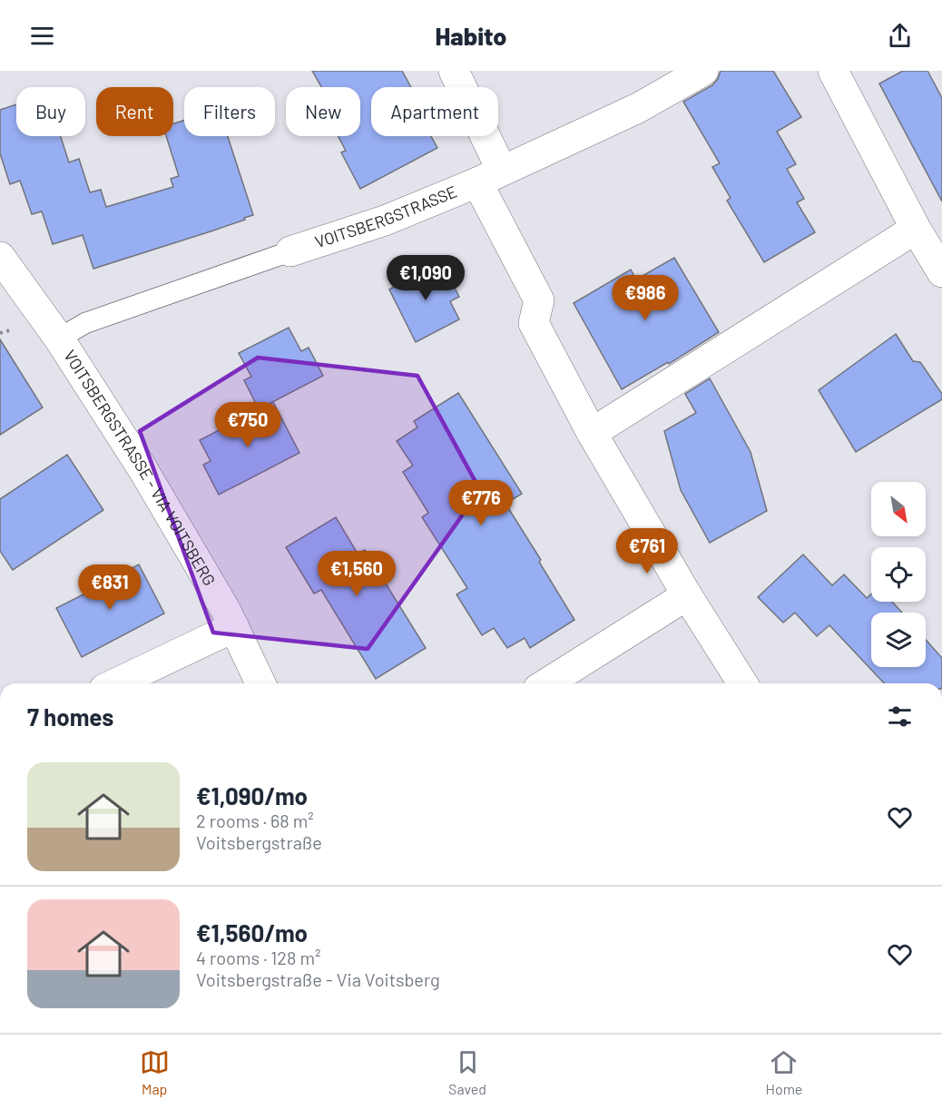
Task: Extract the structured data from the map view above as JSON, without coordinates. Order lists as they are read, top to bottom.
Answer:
{
  "streets": {
    "street": ["VOITSBERGSTRASSE", "VOITSBERGSTRASSE - VIA VOITSBERG"]
  },
  "crossings": [
    ["VOITSBERGSTRASSE", "VOITSBERGSTRASSE - VIA VOITSBERG"]
  ],
  "north": "bottom right",
  "page": {
    "header": "Habito",
    "chip": [
      "Buy",
      "Rent",
      "Filters",
      "New",
      "Apartment"
    ],
    "price": [
      "€1,090",
      "€986",
      "€750",
      "€776",
      "€761",
      "€1,560",
      "€831"
    ],
    "heading": "7 homes",
    "list": [
      {
        "name": "€1,090/mo",
        "note": "2 rooms · 68 m² · Voitsbergstraße"
      },
      {
        "name": "€1,560/mo",
        "note": "4 rooms · 128 m² · Voitsbergstraße - Via Voitsberg"
      }
    ],
    "tabs": ["Map", "Saved", "Home"]
  }
}
